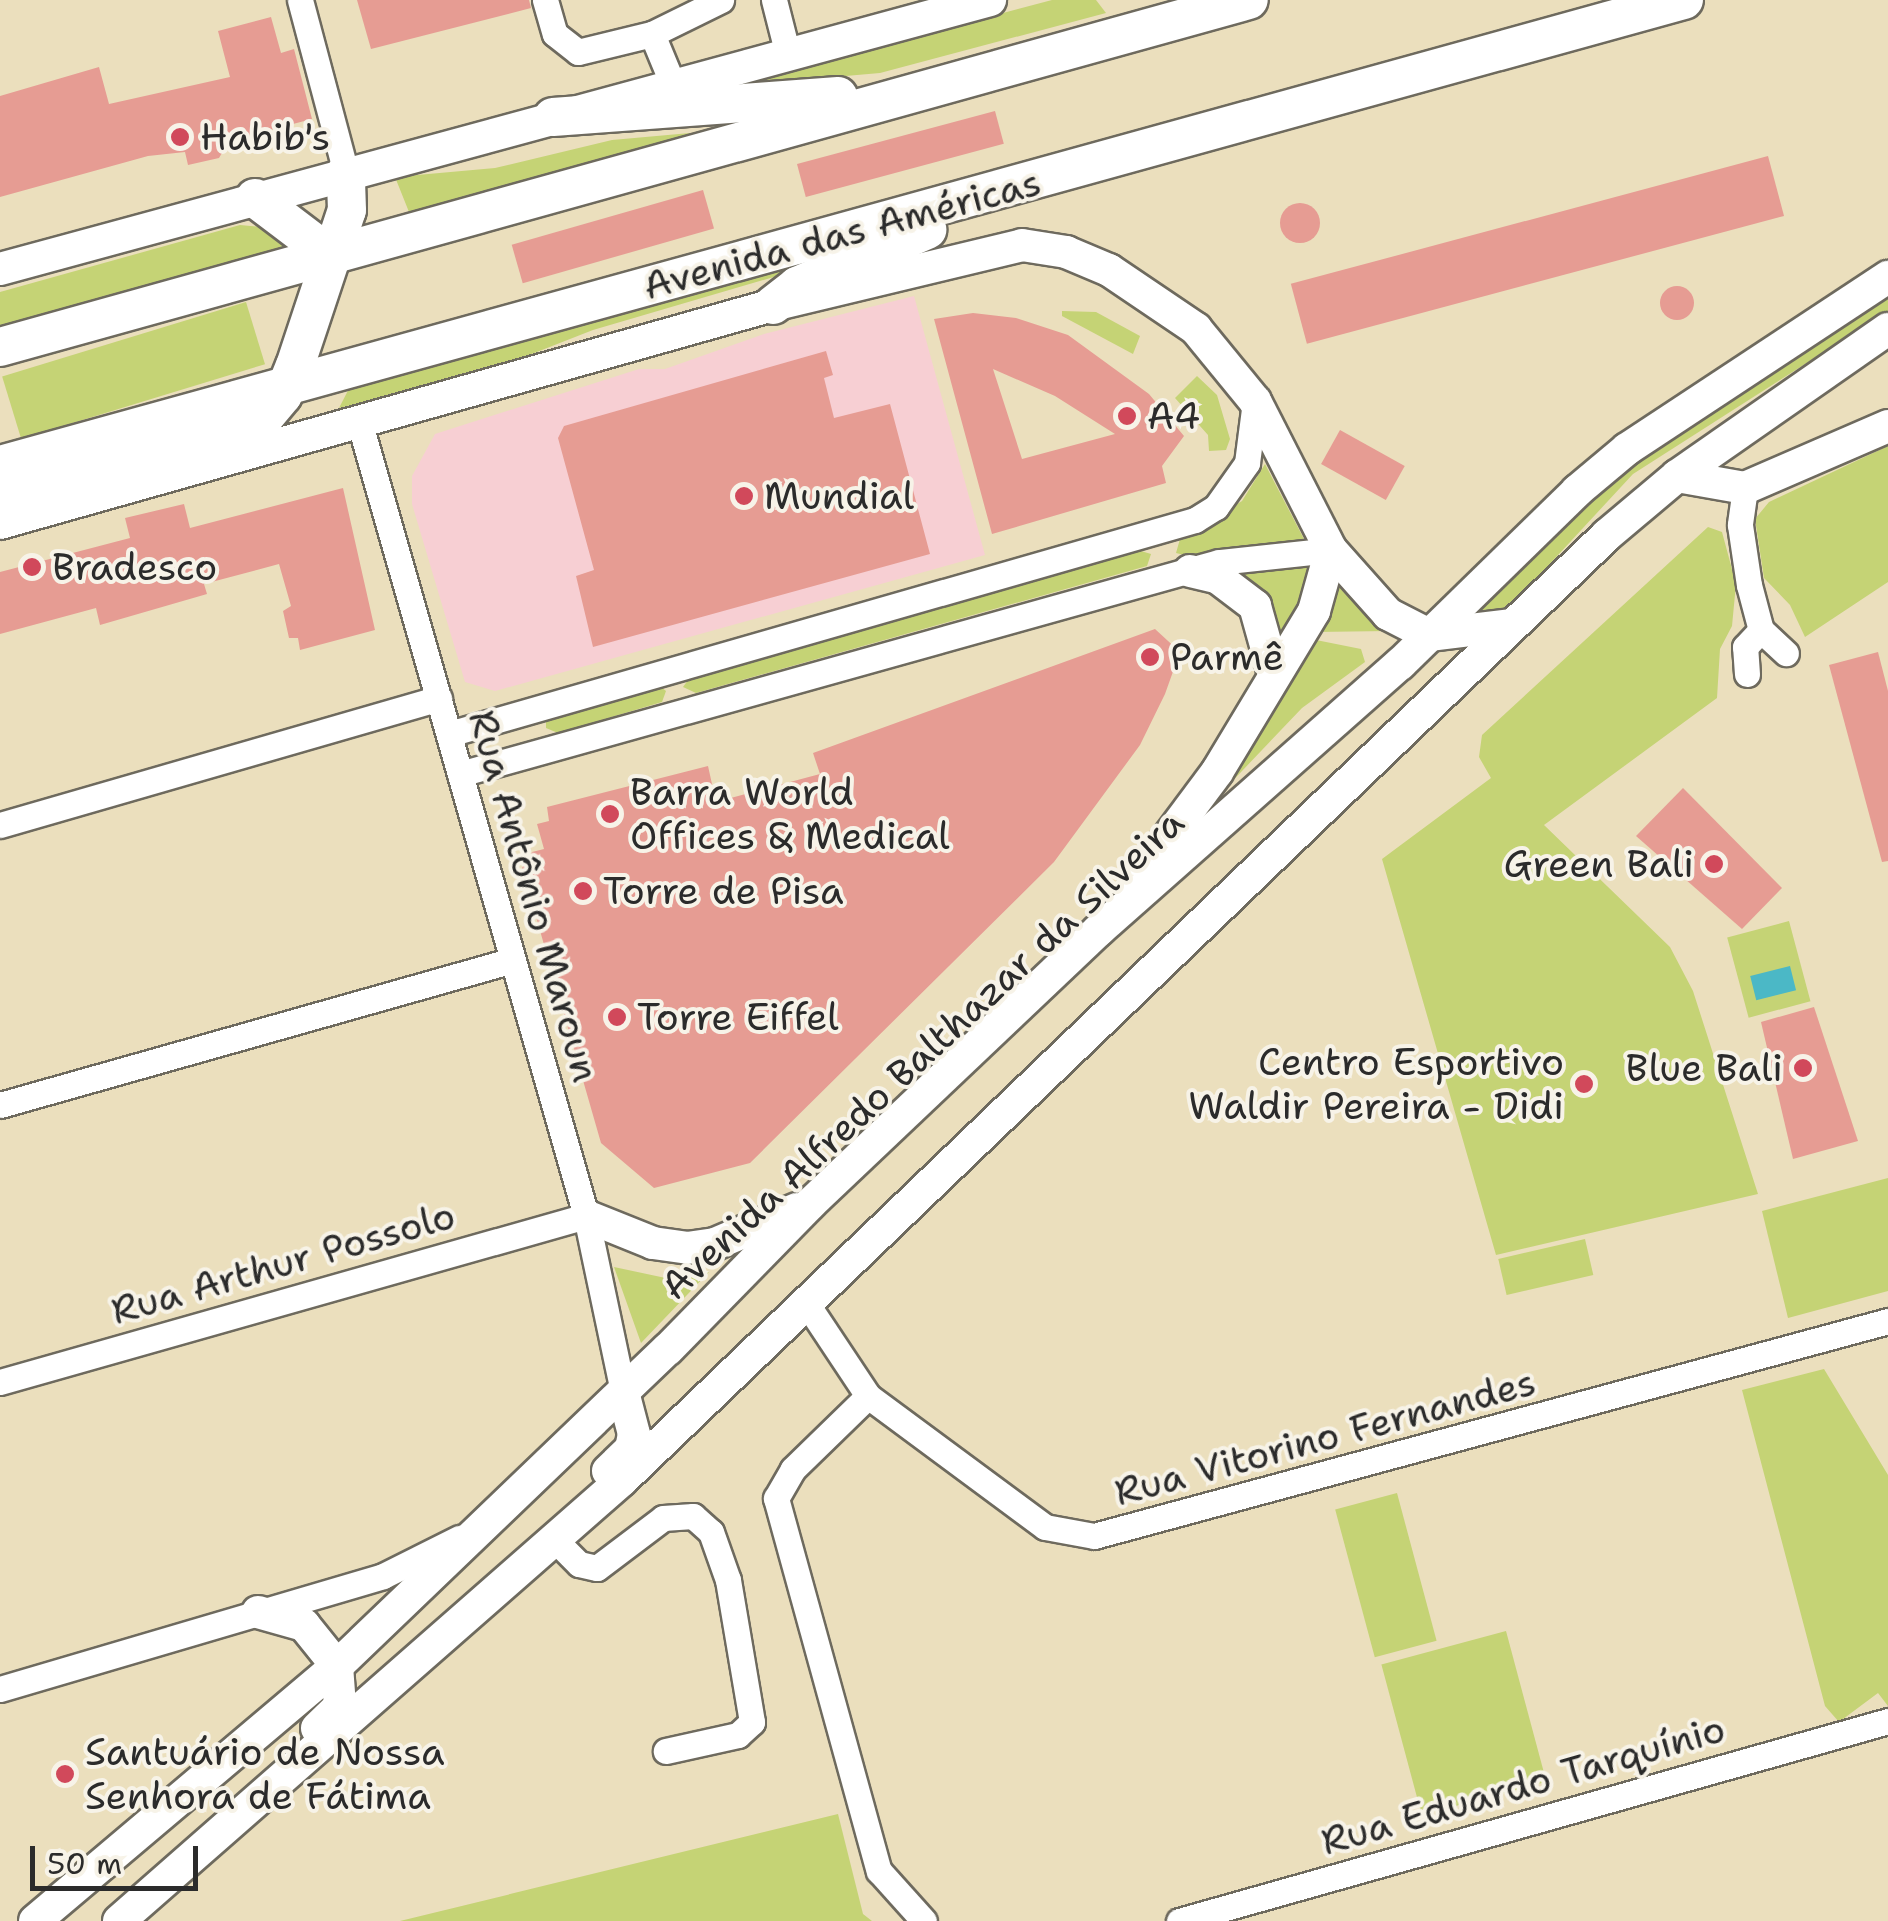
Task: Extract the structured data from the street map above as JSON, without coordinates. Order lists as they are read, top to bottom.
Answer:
{
  "streets": {
    "highway": ["Avenida das Américas"],
    "main road": ["Avenida Alfredo Balthazar da Silveira"],
    "street": [
      "Rua Antônio Maroun",
      "Rua Arthur Possolo",
      "Rua Vitorino Fernandes",
      "Rua Eduardo Tarquínio"
    ]
  },
  "crossings": [
    ["Avenida das Américas", "Rua Antônio Maroun"],
    ["Avenida das Américas", "Avenida Alfredo Balthazar da Silveira"],
    ["Rua Antônio Maroun", "Avenida Alfredo Balthazar da Silveira"],
    ["Rua Antônio Maroun", "Rua Arthur Possolo"]
  ],
  "places": [
    "Habib's",
    "A4",
    "Mundial",
    "Bradesco",
    "Parmê",
    "Barra World Offices & Medical",
    "Green Bali",
    "Torre de Pisa",
    "Torre Eiffel",
    "Blue Bali",
    "Centro Esportivo Waldir Pereira - Didi",
    "Santuário de Nossa Senhora de Fátima"
  ],
  "scale_bar": "50 m"
}
